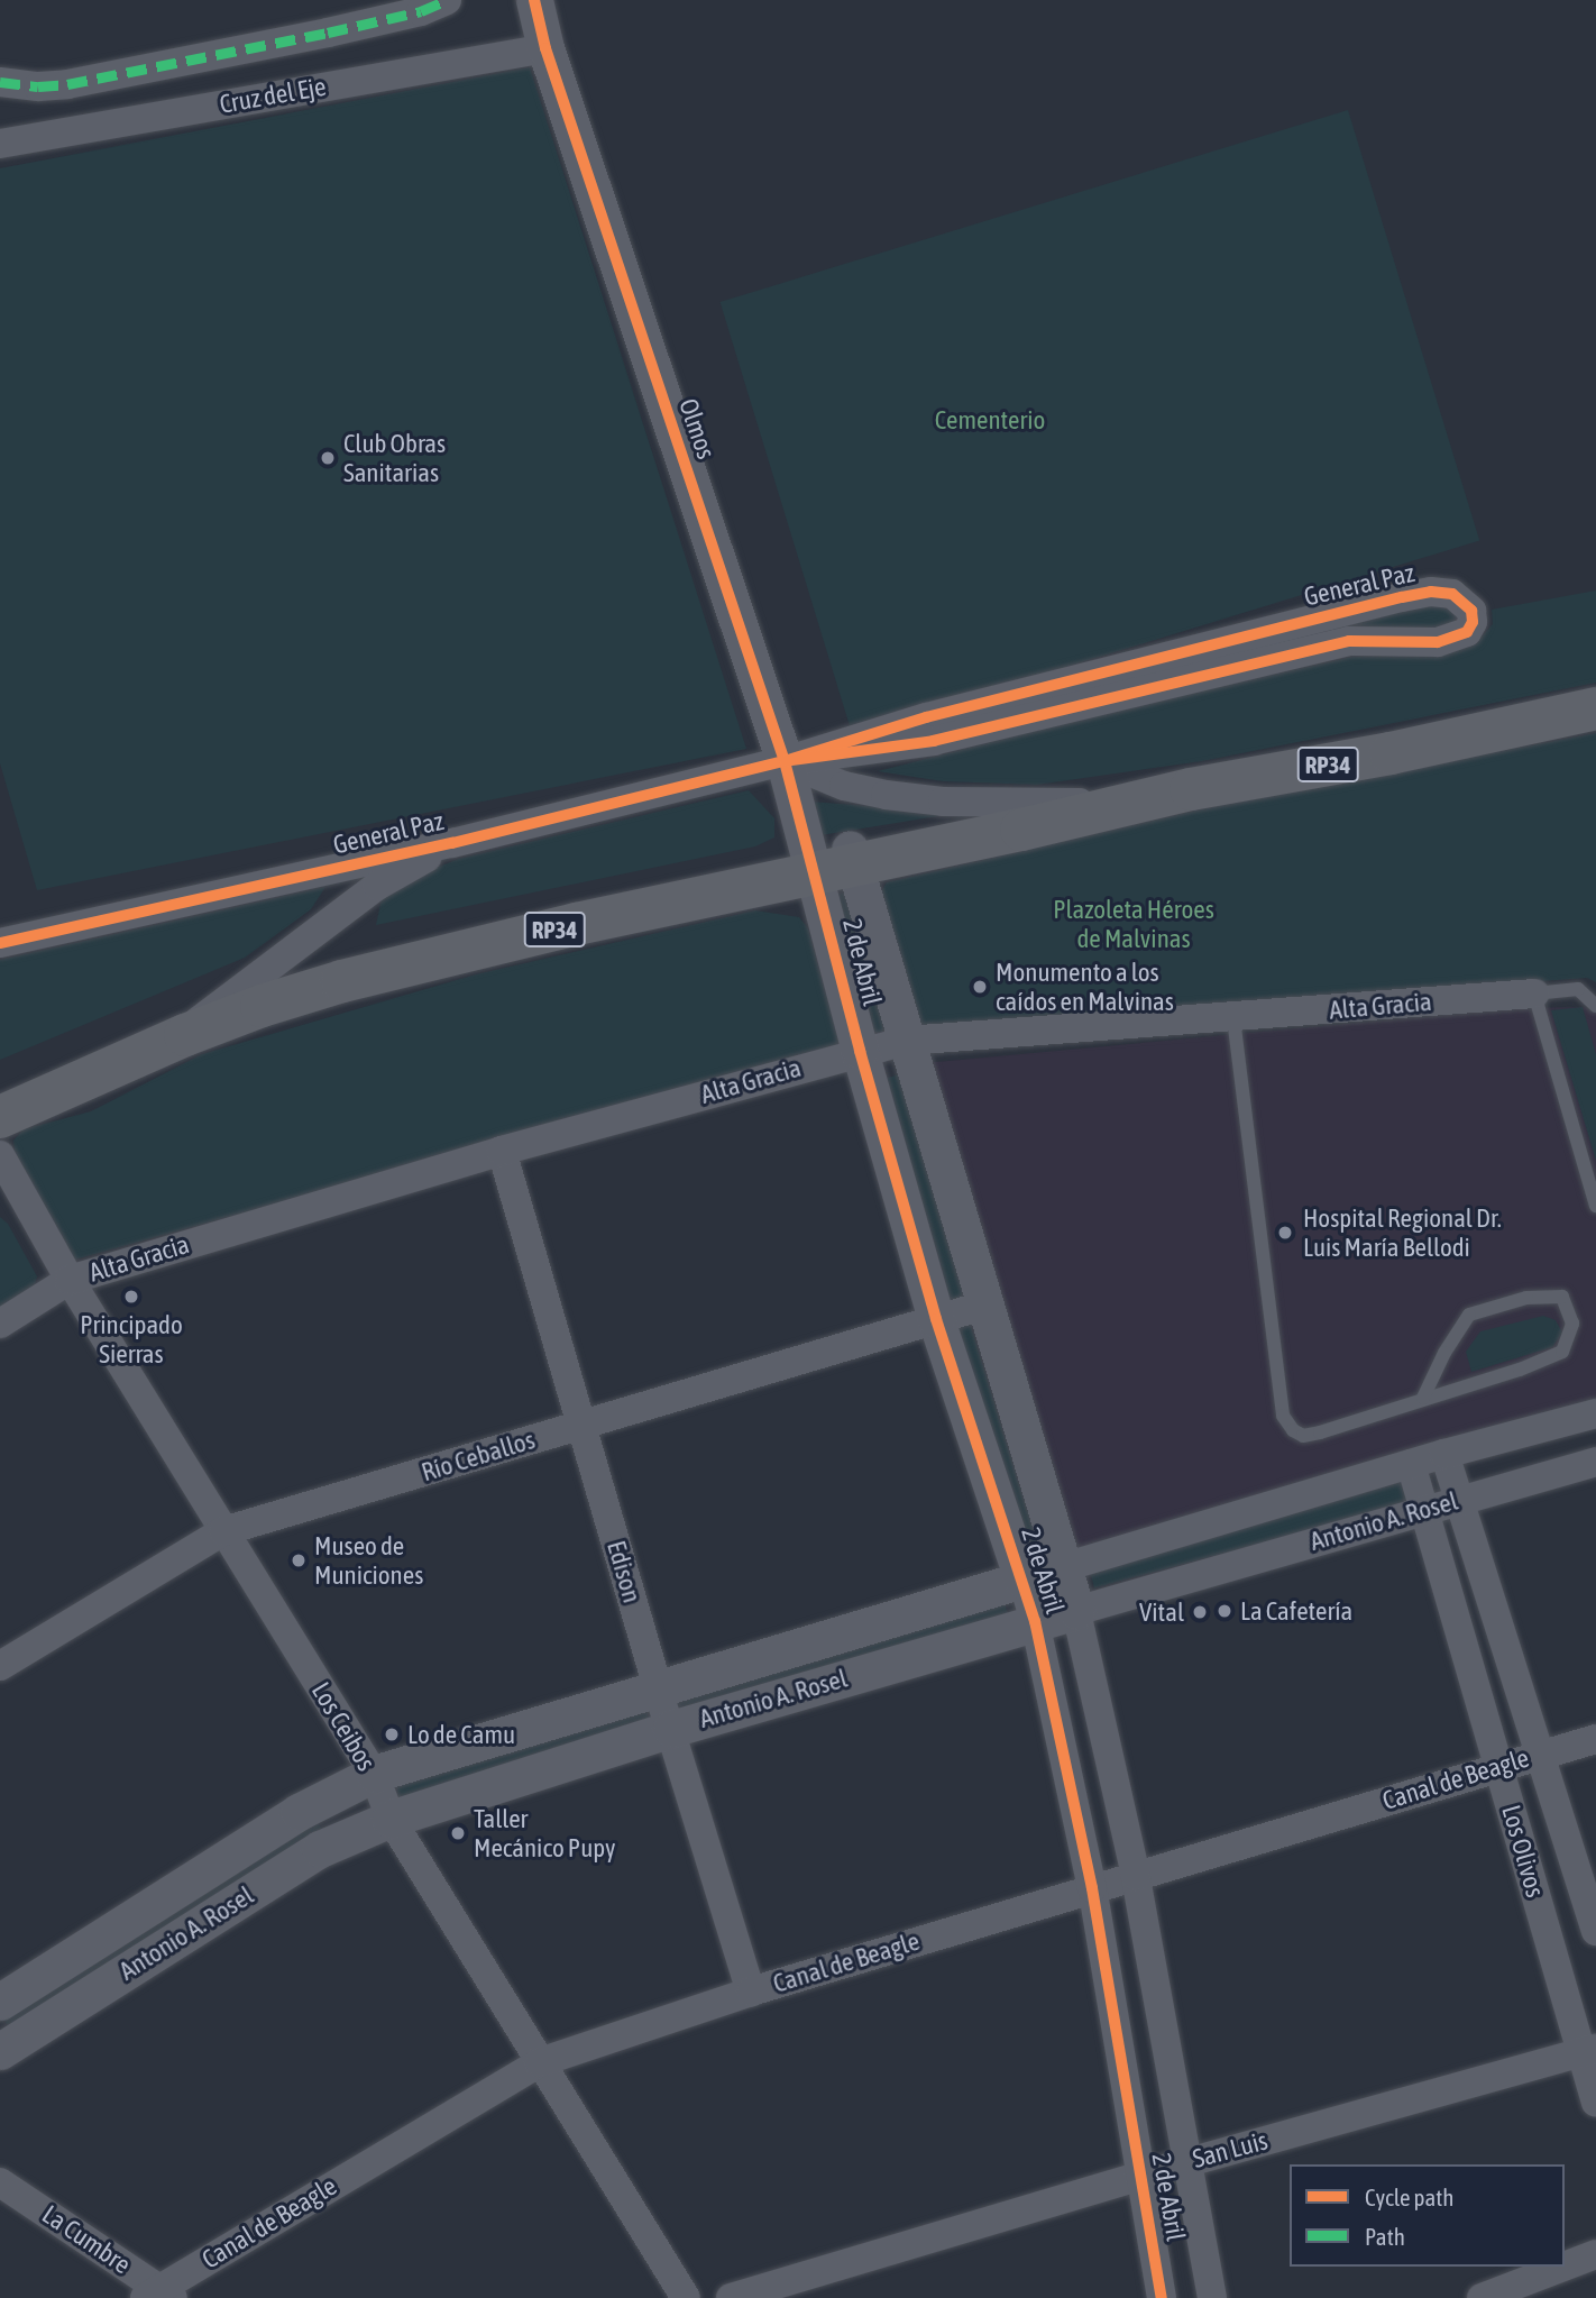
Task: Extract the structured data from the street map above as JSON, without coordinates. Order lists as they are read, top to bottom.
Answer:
{
  "streets": {
    "main road": ["RP34"],
    "street": [
      "Cruz del Eje",
      "Olmos",
      "General Paz",
      "2 de Abril",
      "Alta Gracia",
      "Río Ceballos",
      "Antonio A. Rosel",
      "Edison",
      "Los Ceibos",
      "Canal de Beagle",
      "Los Olivos",
      "San Luis",
      "La Cumbre"
    ]
  },
  "crossings": [
    ["Cruz del Eje", "Olmos"],
    ["Olmos", "General Paz"],
    ["Olmos", "RP34"],
    ["Olmos", "2 de Abril"],
    ["RP34", "2 de Abril"],
    ["2 de Abril", "Alta Gracia"],
    ["2 de Abril", "Río Ceballos"],
    ["2 de Abril", "Antonio A. Rosel"],
    ["2 de Abril", "Canal de Beagle"],
    ["2 de Abril", "San Luis"],
    ["Alta Gracia", "Edison"],
    ["Alta Gracia", "Los Ceibos"],
    ["Río Ceballos", "Edison"],
    ["Río Ceballos", "Los Ceibos"],
    ["Antonio A. Rosel", "Edison"],
    ["Antonio A. Rosel", "Los Ceibos"],
    ["Antonio A. Rosel", "Los Olivos"],
    ["Edison", "Canal de Beagle"],
    ["Los Ceibos", "Canal de Beagle"],
    ["Canal de Beagle", "Los Olivos"],
    ["Canal de Beagle", "La Cumbre"],
    ["Los Olivos", "San Luis"]
  ],
  "parks": ["Cementerio", "Plazoleta Héroes de Malvinas"],
  "places": [
    "Club Obras Sanitarias",
    "Monumento a los caídos en Malvinas",
    "Hospital Regional Dr. Luis María Bellodi",
    "Principado Sierras",
    "Museo de Municiones",
    "La Cafetería",
    "Vital",
    "Lo de Camu",
    "Taller Mecánico Pupy"
  ],
  "legend": ["Cycle path", "Path"]
}
